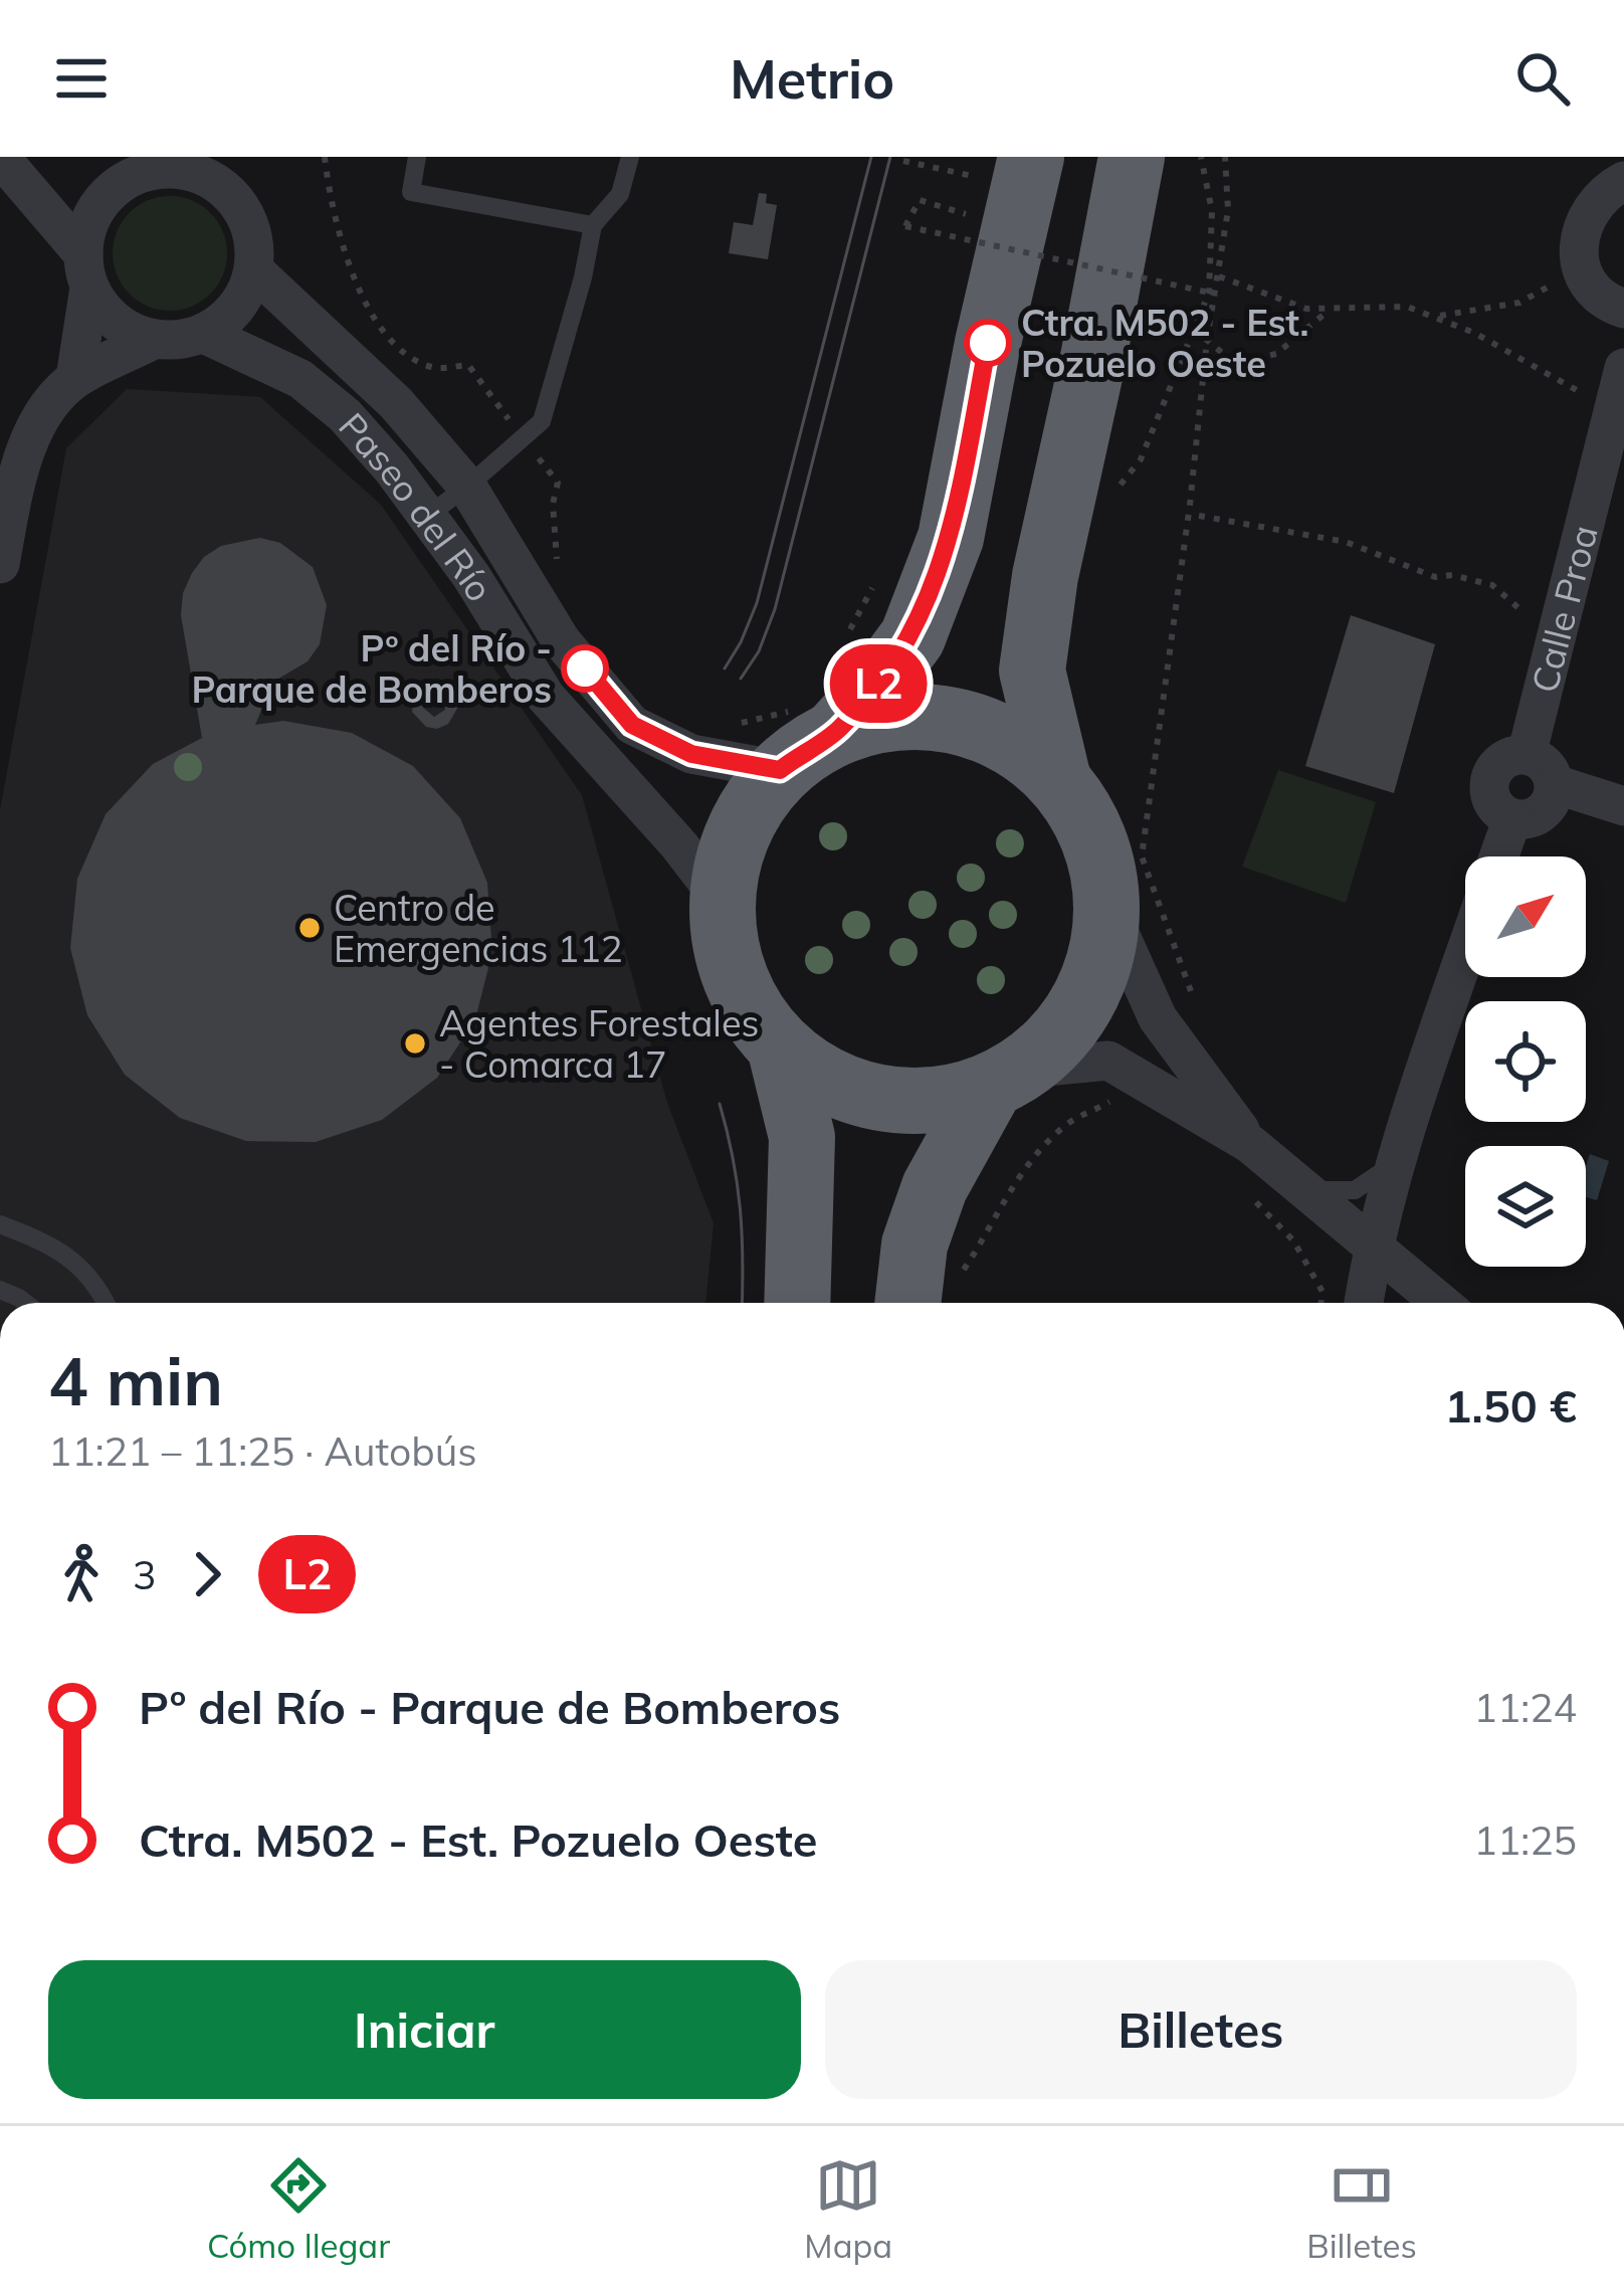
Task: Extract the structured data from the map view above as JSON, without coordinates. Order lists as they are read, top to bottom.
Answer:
{
  "streets": {
    "street": ["Paseo del Río", "Calle Proa"]
  },
  "places": [
    "Ctra. M502 - Est. Pozuelo Oeste",
    "Pº del Río - Parque de Bomberos",
    "Centro de Emergencias 112",
    "Agentes Forestales - Comarca 17"
  ],
  "lines": ["bus line L2"],
  "north": "top right",
  "page": {
    "header": "Metrio",
    "on_map": "L2",
    "heading": ["4 min", "11:21 – 11:25 · Autobús", "1.50 €"],
    "legs": ["3", "L2"],
    "list": [
      {
        "name": "Pº del Río - Parque de Bomberos",
        "value": "11:24"
      },
      {
        "name": "Ctra. M502 - Est. Pozuelo Oeste",
        "value": "11:25"
      }
    ],
    "buttons": ["Iniciar", "Billetes"],
    "tabs": ["Cómo llegar", "Mapa", "Billetes"]
  }
}
